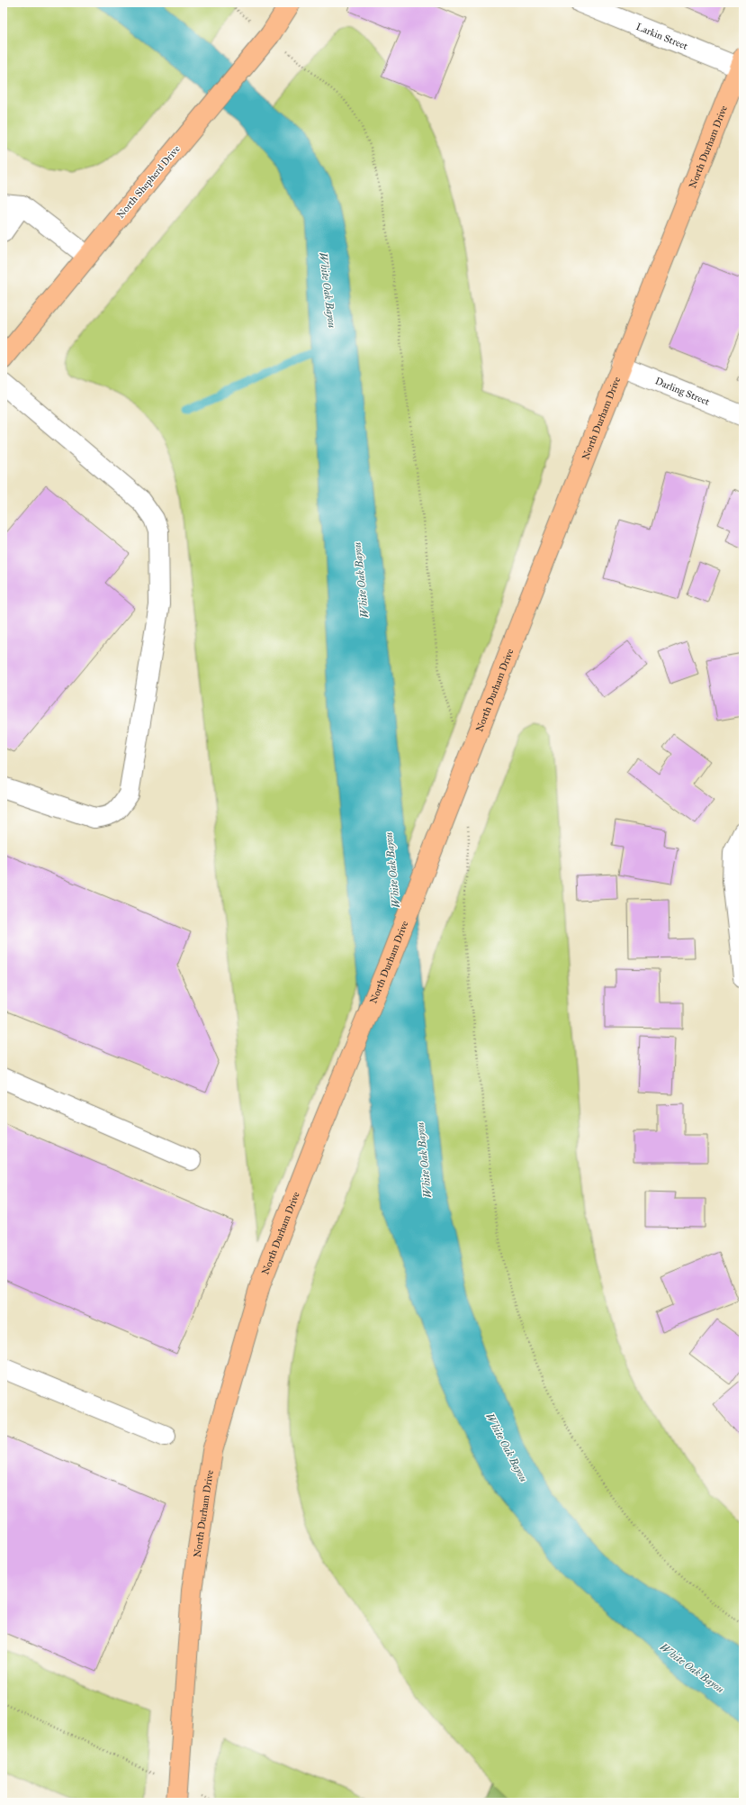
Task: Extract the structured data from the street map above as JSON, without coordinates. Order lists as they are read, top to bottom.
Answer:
{
  "streets": {
    "main road": ["North Durham Drive", "North Shepherd Drive"],
    "street": ["Larkin Street", "Darling Street"]
  },
  "crossings": [
    ["Larkin Street", "North Durham Drive"],
    ["North Durham Drive", "Darling Street"]
  ],
  "water": ["White Oak Bayou"]
}
